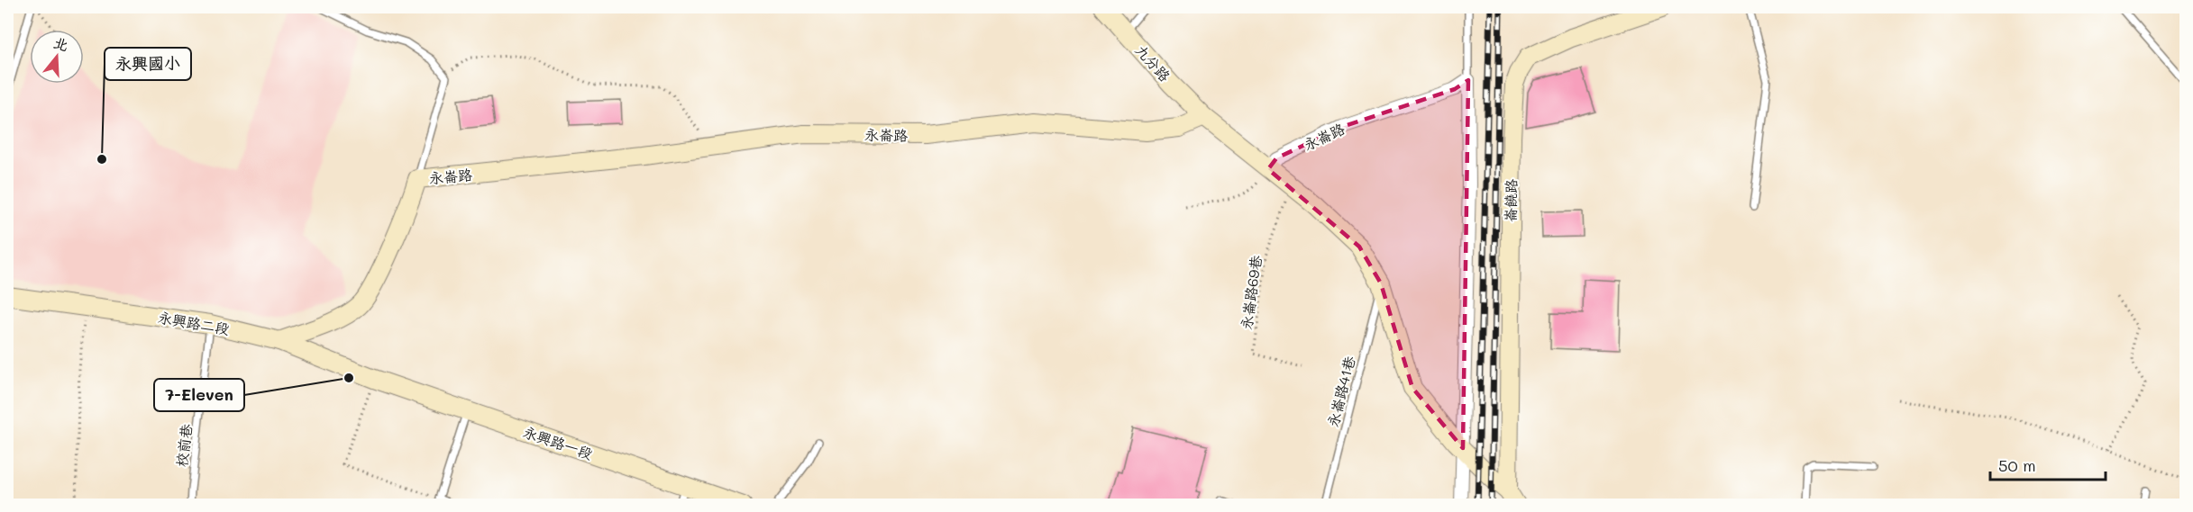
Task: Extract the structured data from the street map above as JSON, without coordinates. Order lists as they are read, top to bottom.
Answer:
{
  "streets": {
    "street": [
      "九分路",
      "永崙路",
      "崙饒路",
      "永興路二段",
      "永興路一段"
    ],
    "lane": ["永崙路41巷", "校前巷"],
    "path": ["永崙路69巷"]
  },
  "crossings": [
    ["九分路", "永崙路"],
    ["永崙路", "永興路二段"],
    ["永興路二段", "永興路一段"],
    ["永興路二段", "校前巷"]
  ],
  "places": ["永興國小", "7-Eleven"],
  "scale_bar": "50 m",
  "north": "top"
}
